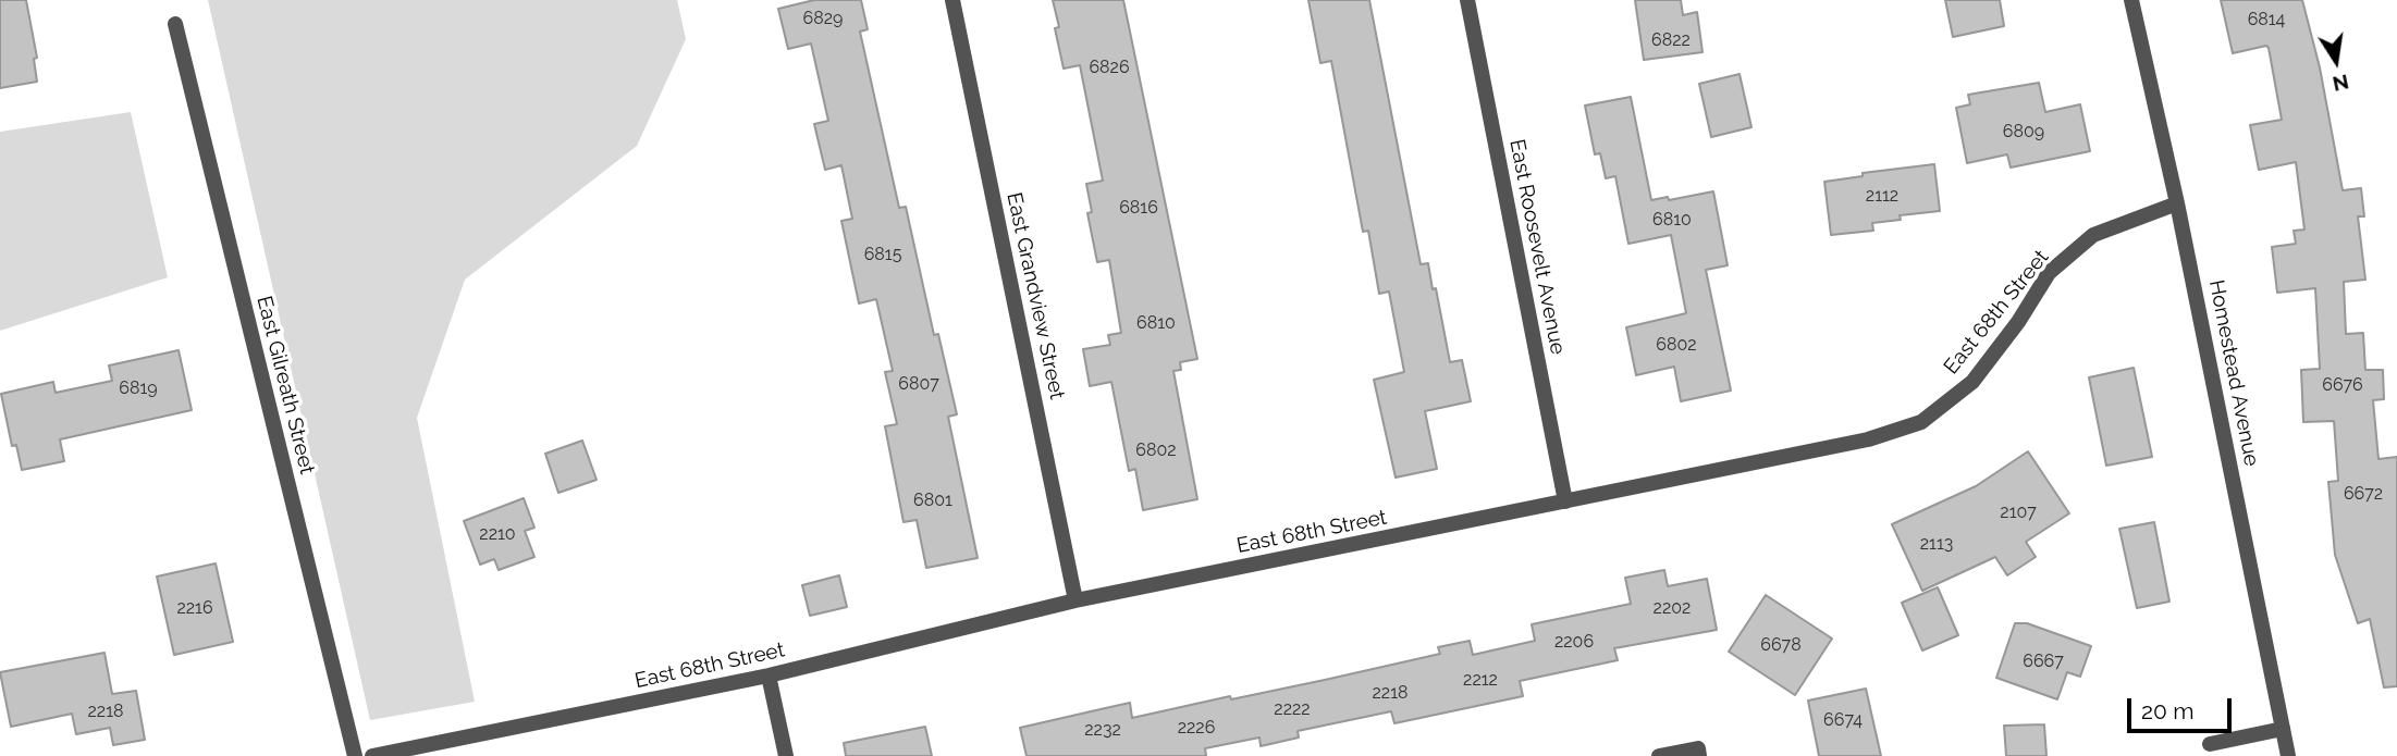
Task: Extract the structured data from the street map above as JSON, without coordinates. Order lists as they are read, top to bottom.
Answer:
{
  "streets": {
    "street": [
      "East Roosevelt Avenue",
      "East Grandview Street",
      "East 68th Street",
      "Homestead Avenue",
      "East Gilreath Street"
    ]
  },
  "crossings": [
    ["East Roosevelt Avenue", "East 68th Street"],
    ["East Grandview Street", "East 68th Street"],
    ["East 68th Street", "Homestead Avenue"]
  ],
  "house_numbers": [
    "6829",
    "6814",
    "6822",
    "6826",
    "6809",
    "2112",
    "6816",
    "6810",
    "6815",
    "6810",
    "6802",
    "6807",
    "6676",
    "6819",
    "6802",
    "6672",
    "6801",
    "2107",
    "2210",
    "2113",
    "2216",
    "2202",
    "2206",
    "6678",
    "6667",
    "2212",
    "2218",
    "2222",
    "2218",
    "6674",
    "2226",
    "2232"
  ],
  "scale_bar": "20 m",
  "north": "bottom"
}
